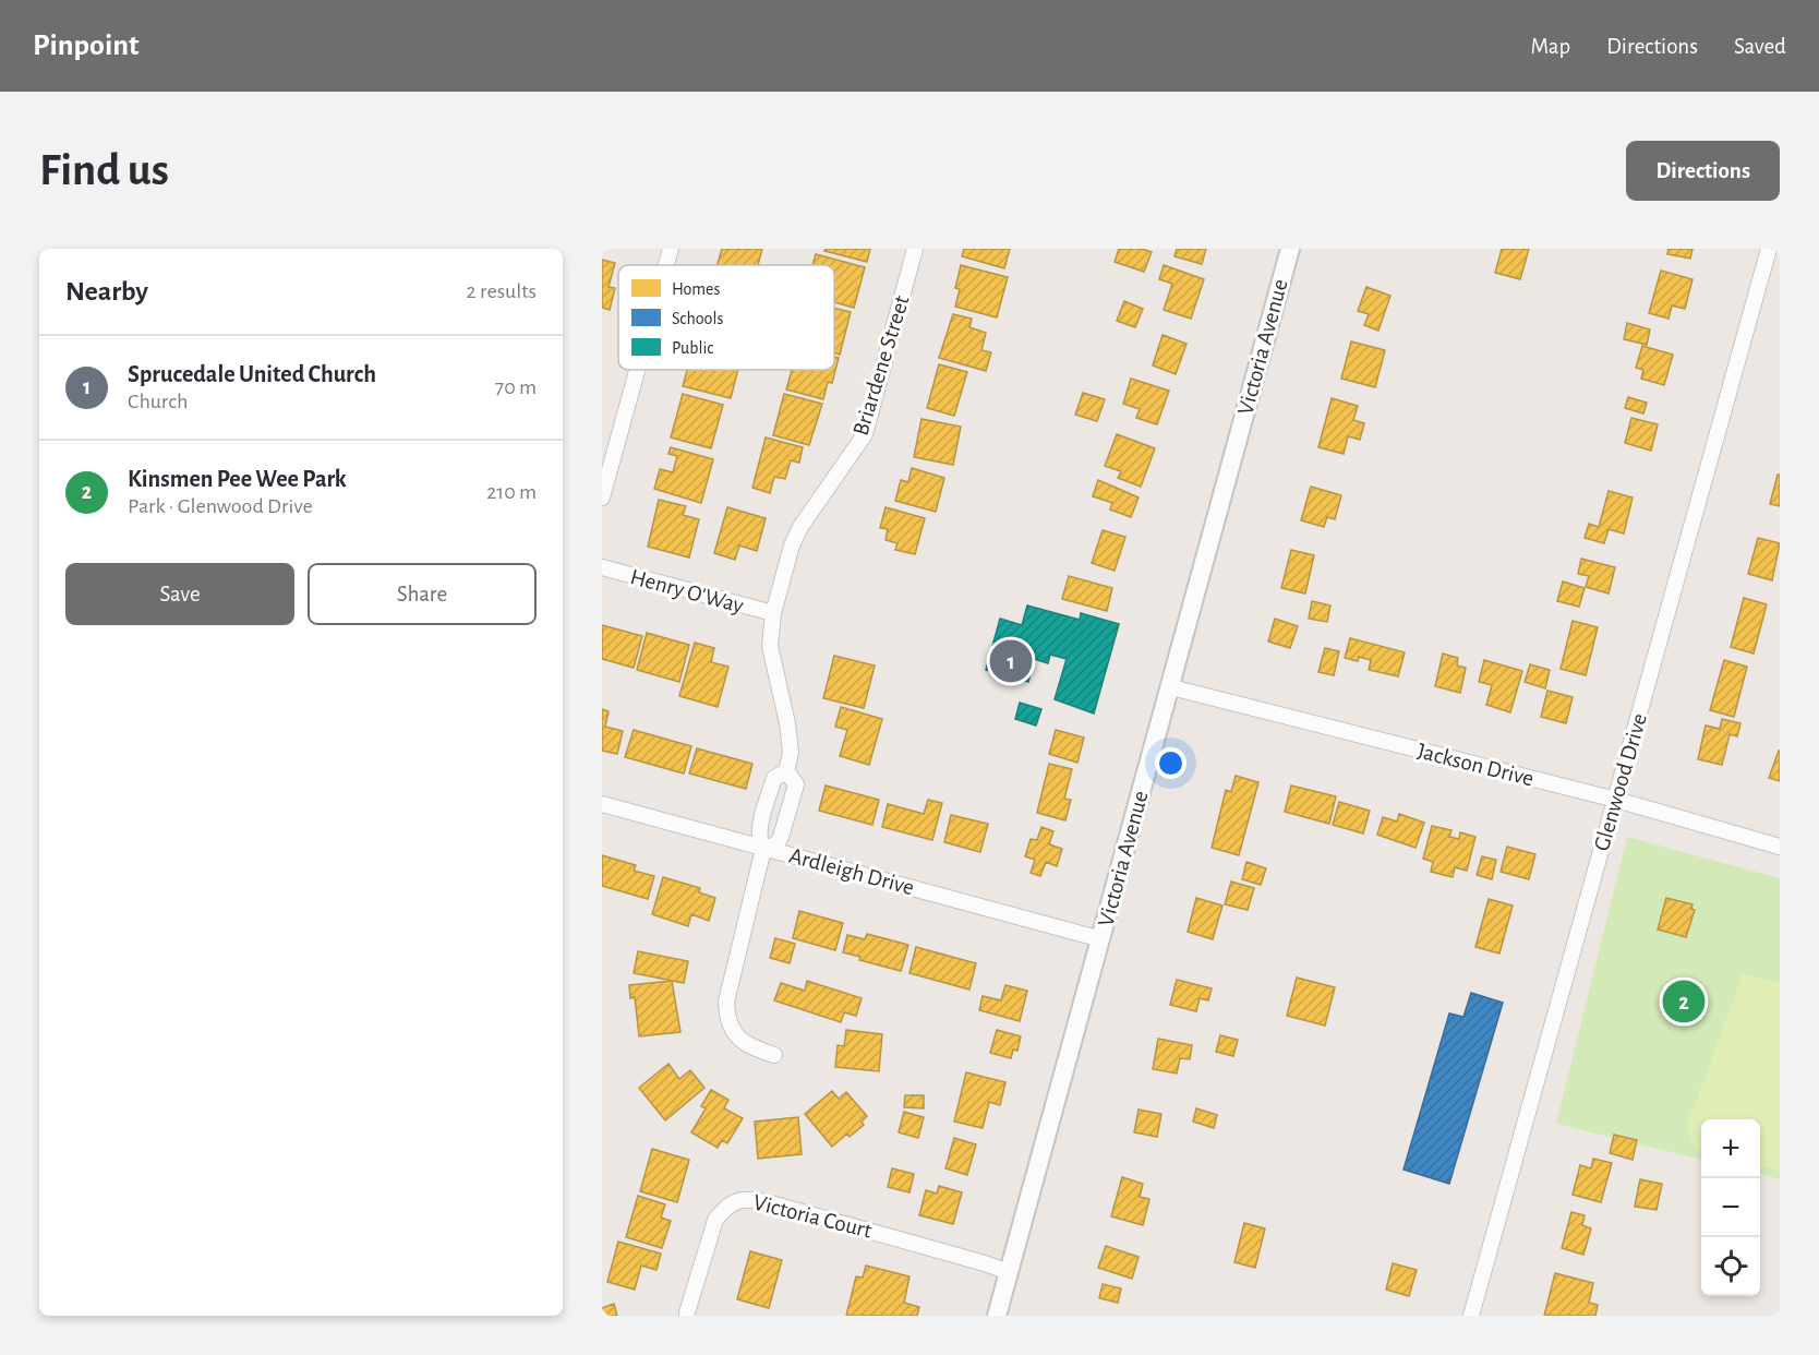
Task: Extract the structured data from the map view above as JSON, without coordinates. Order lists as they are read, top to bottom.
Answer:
{
  "streets": {
    "street": [
      "Victoria Avenue",
      "Briardene Street",
      "Henry O'Way",
      "Jackson Drive",
      "Glenwood Drive",
      "Ardleigh Drive",
      "Victoria Court"
    ]
  },
  "crossings": [
    ["Victoria Avenue", "Jackson Drive"],
    ["Victoria Avenue", "Ardleigh Drive"],
    ["Victoria Avenue", "Victoria Court"],
    ["Briardene Street", "Henry O'Way"],
    ["Briardene Street", "Ardleigh Drive"],
    ["Jackson Drive", "Glenwood Drive"]
  ],
  "legend": ["Homes", "Schools", "Public"],
  "page": {
    "header": "Pinpoint",
    "nav": ["Map", "Directions", "Saved"],
    "buttons": [
      "Directions",
      ["Save", "Share"]
    ],
    "title": "Find us",
    "heading": ["Nearby", "2 results"],
    "list": [
      {
        "mark": "1",
        "name": "Sprucedale United Church",
        "note": "Church",
        "value": "70 m"
      },
      {
        "mark": "2",
        "name": "Kinsmen Pee Wee Park",
        "note": "Park · Glenwood Drive",
        "value": "210 m"
      }
    ],
    "pins": ["1", "2"],
    "map_buttons": ["+", "−"]
  }
}
